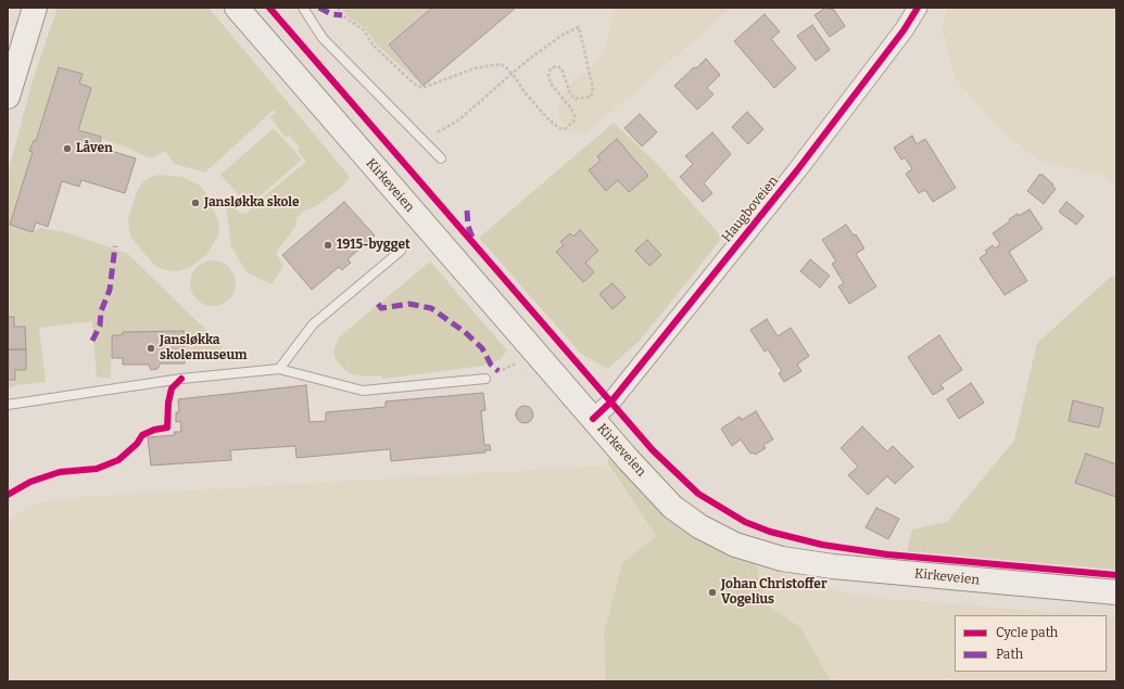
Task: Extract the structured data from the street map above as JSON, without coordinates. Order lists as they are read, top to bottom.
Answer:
{
  "streets": {
    "main road": ["Kirkeveien"],
    "street": ["Haugboveien"]
  },
  "crossings": [
    ["Kirkeveien", "Haugboveien"]
  ],
  "places": [
    "Låven",
    "Jansløkka skole",
    "1915-bygget",
    "Jansløkka skolemuseum",
    "Johan Christoffer Vogelius"
  ],
  "legend": ["Cycle path", "Path"]
}
